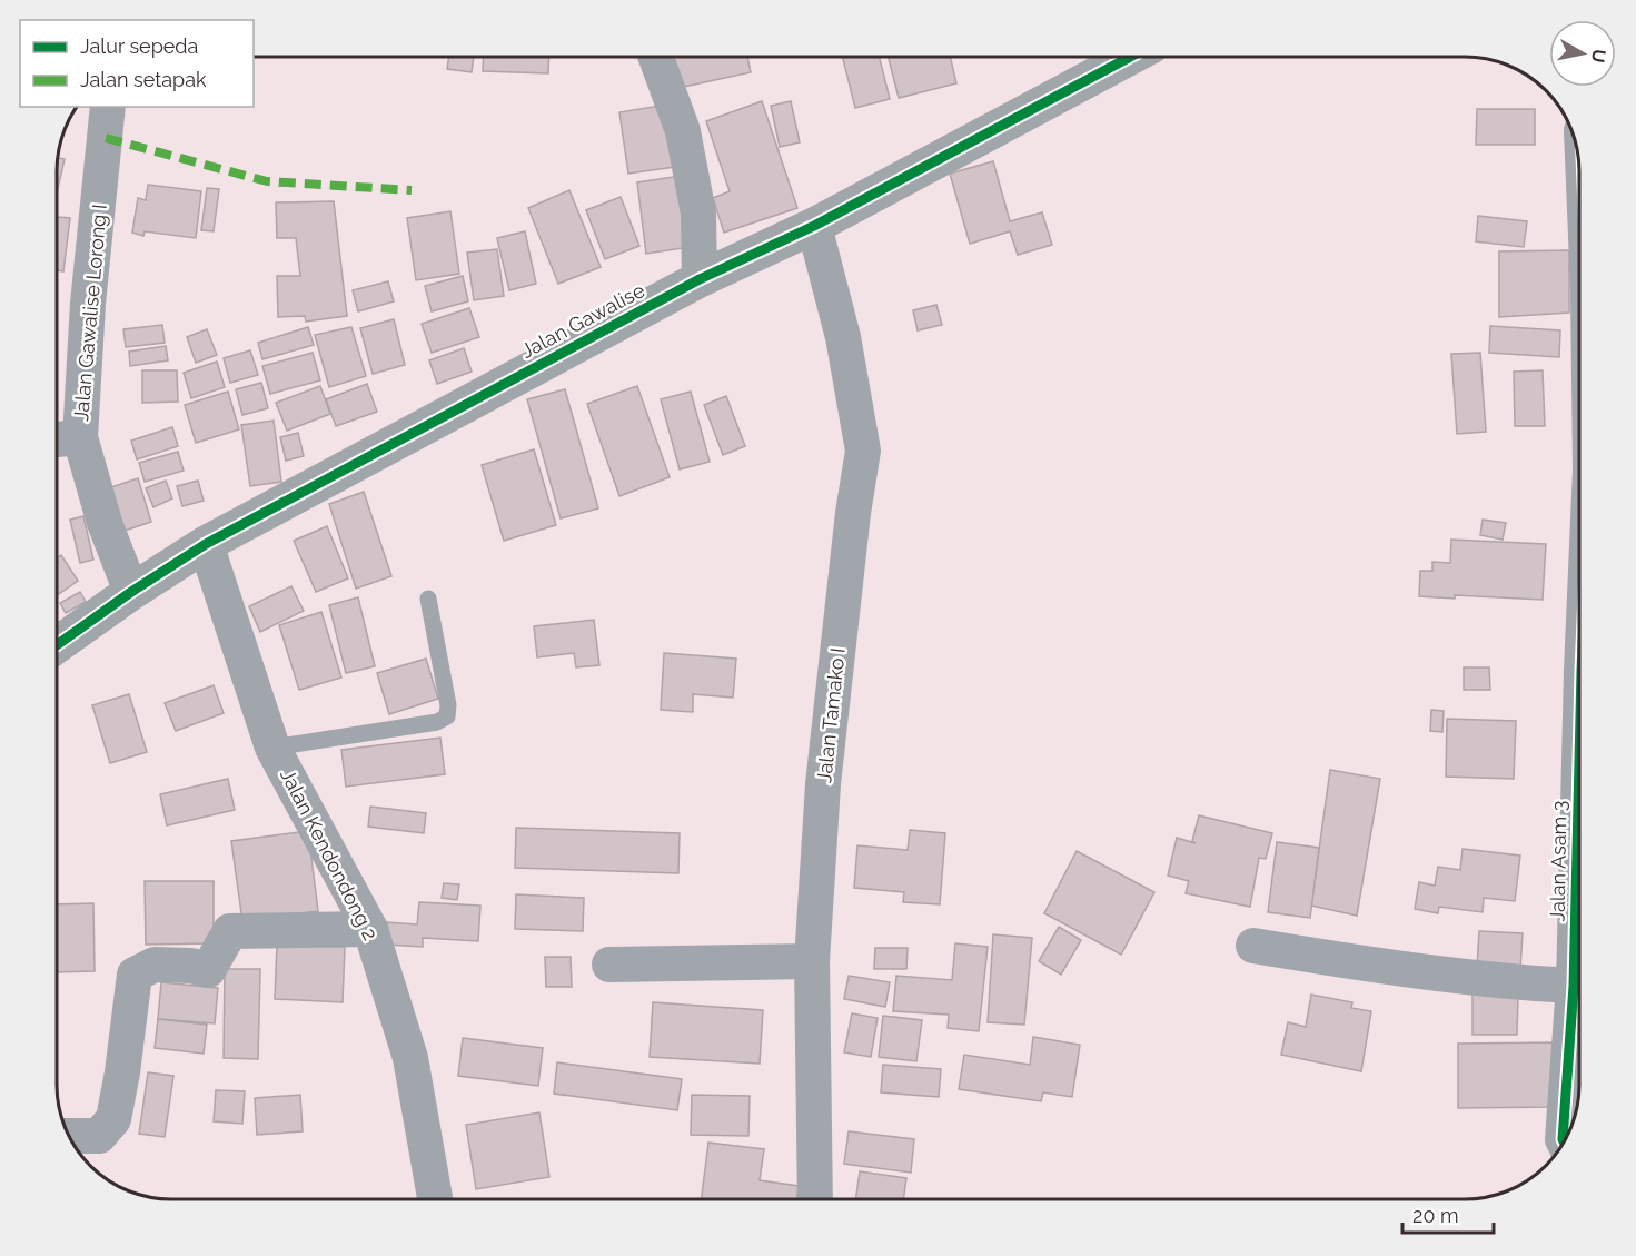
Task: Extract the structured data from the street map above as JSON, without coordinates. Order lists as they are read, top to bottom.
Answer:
{
  "streets": {
    "street": [
      "Jalan Gawalise Lorong I",
      "Jalan Gawalise",
      "Jalan Tamako I",
      "Jalan Kendondong 2",
      "Jalan Asam 3"
    ]
  },
  "crossings": [
    ["Jalan Gawalise Lorong I", "Jalan Gawalise"],
    ["Jalan Gawalise", "Jalan Tamako I"],
    ["Jalan Gawalise", "Jalan Kendondong 2"]
  ],
  "legend": ["Jalur sepeda", "Jalan setapak"],
  "scale_bar": "20 m",
  "north": "right"
}
